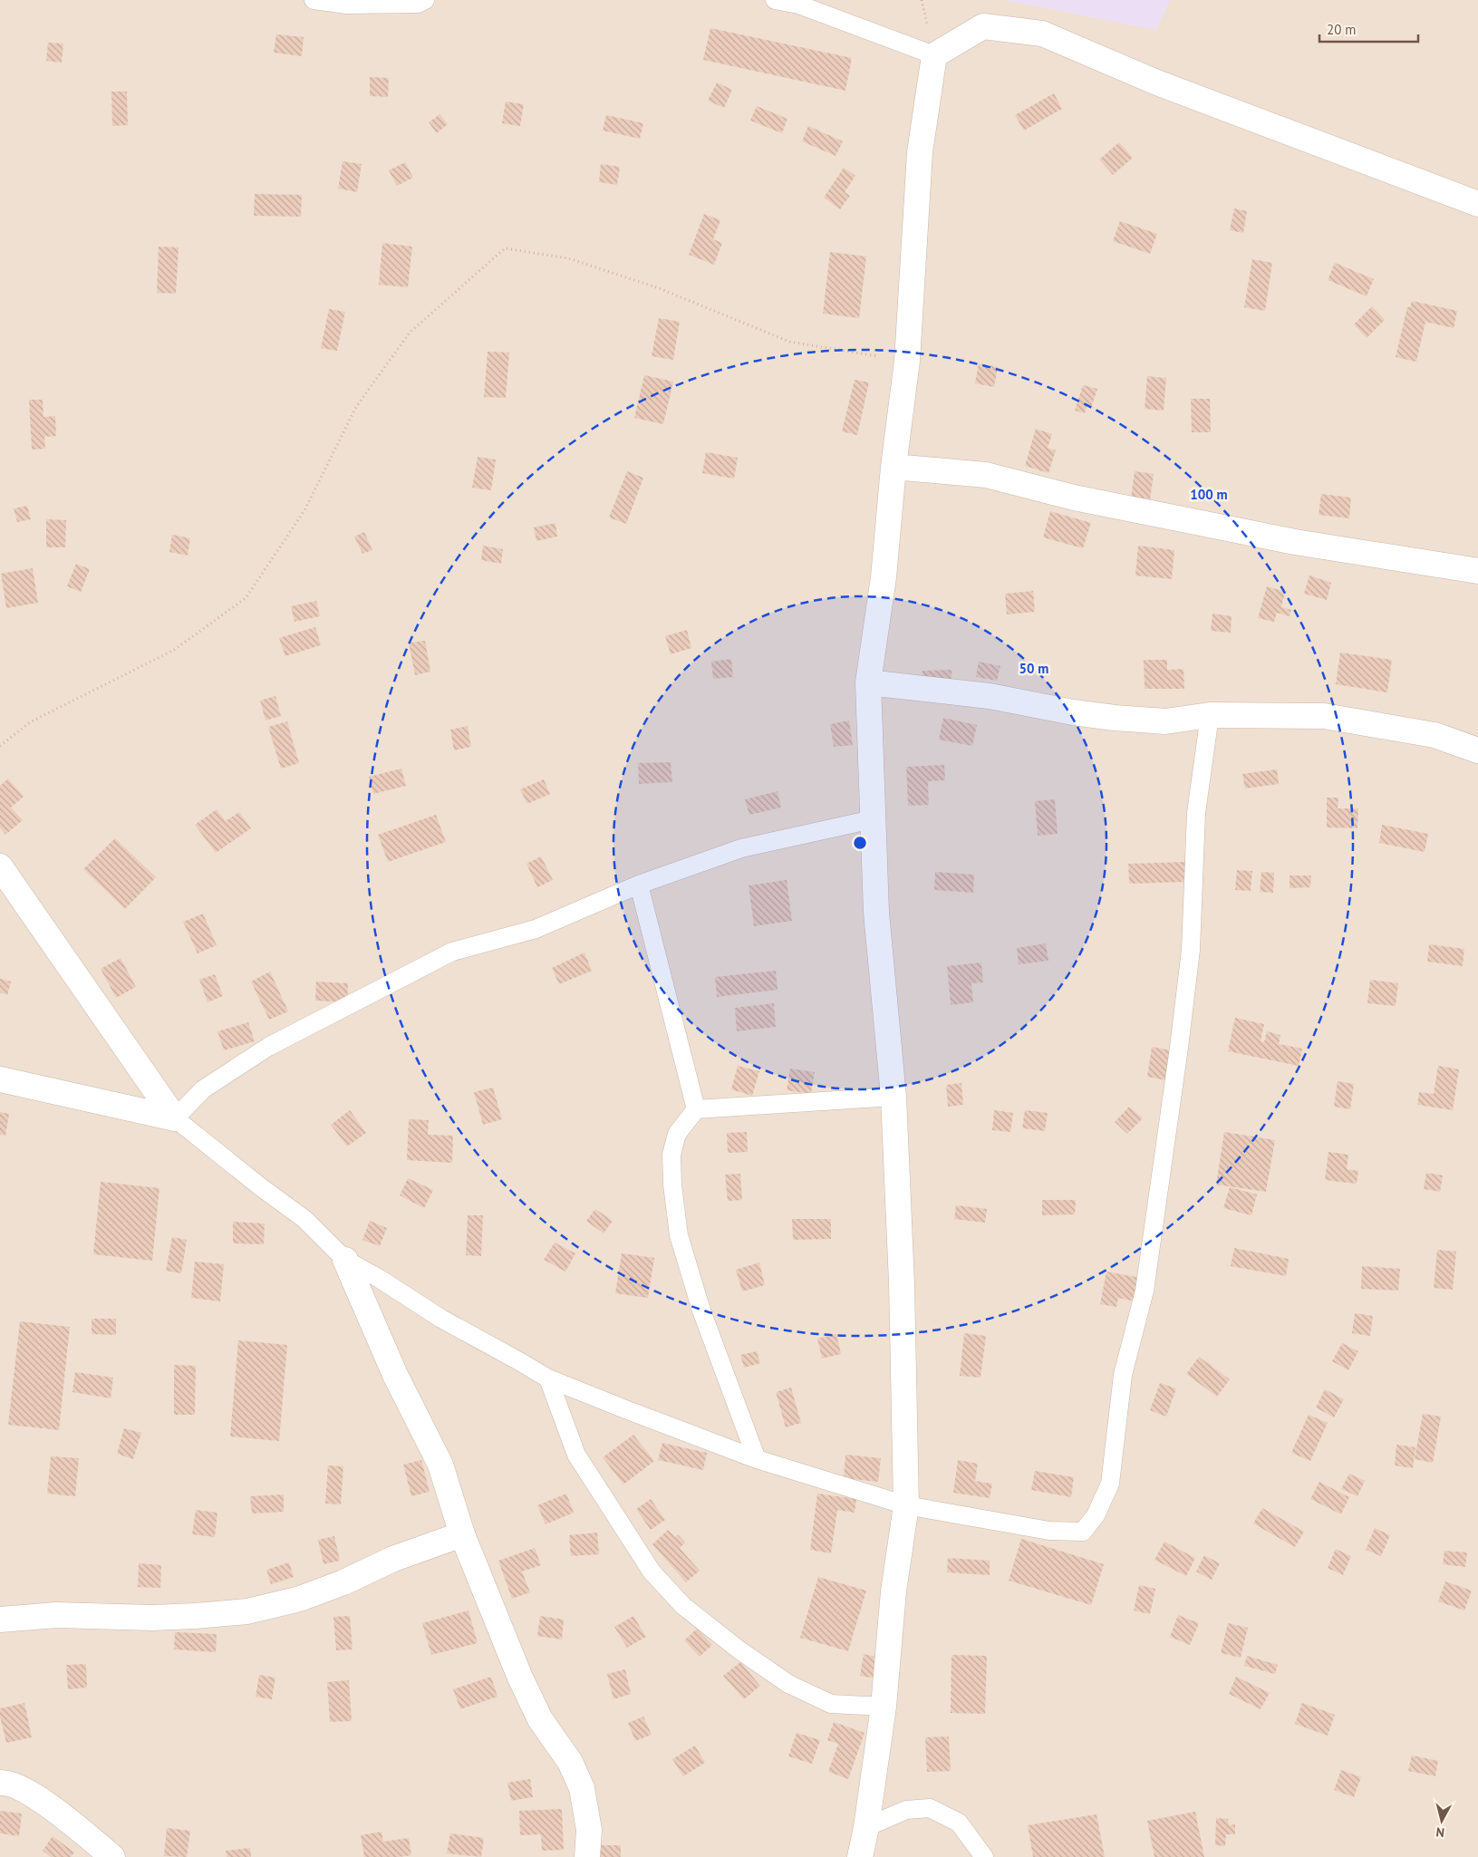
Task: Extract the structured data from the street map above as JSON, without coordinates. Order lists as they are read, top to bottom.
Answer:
{
  "scale_bar": "20 m",
  "north": "bottom",
  "rings": ["100 m", "50 m"]
}
